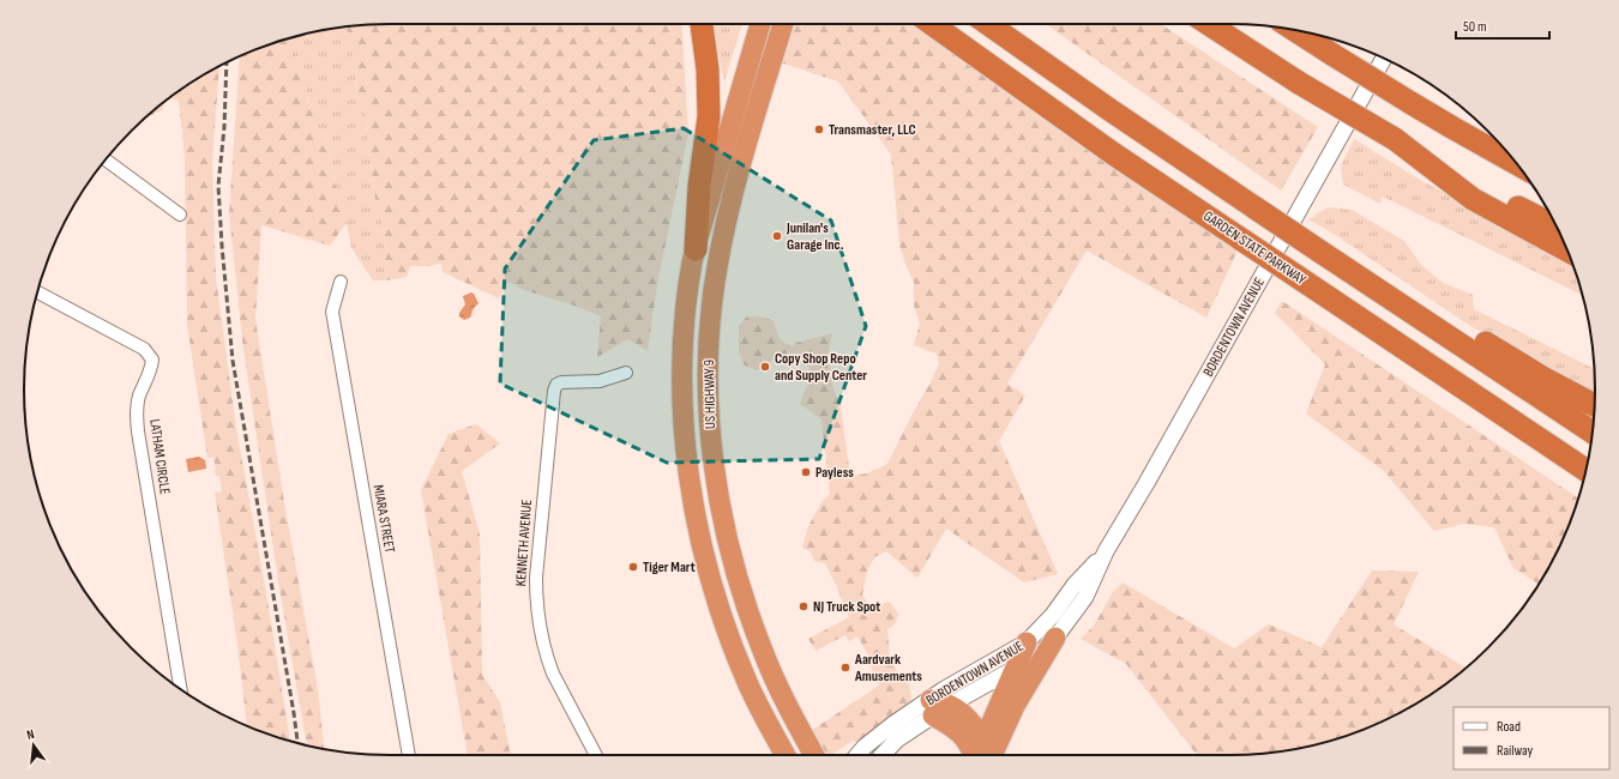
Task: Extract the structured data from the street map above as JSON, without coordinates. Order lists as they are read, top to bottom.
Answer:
{
  "streets": {
    "highway": ["GARDEN STATE PARKWAY", "US HIGHWAY 9"],
    "street": [
      "BORDENTOWN AVENUE",
      "LATHAM CIRCLE",
      "MIARA STREET",
      "KENNETH AVENUE"
    ]
  },
  "places": [
    "Transmaster, LLC",
    "Junilan's Garage Inc.",
    "Copy Shop Repo and Supply Center",
    "Payless",
    "Tiger Mart",
    "NJ Truck Spot",
    "Aardvark Amusements"
  ],
  "legend": ["Road", "Railway"],
  "scale_bar": "50 m",
  "north": "top"
}
